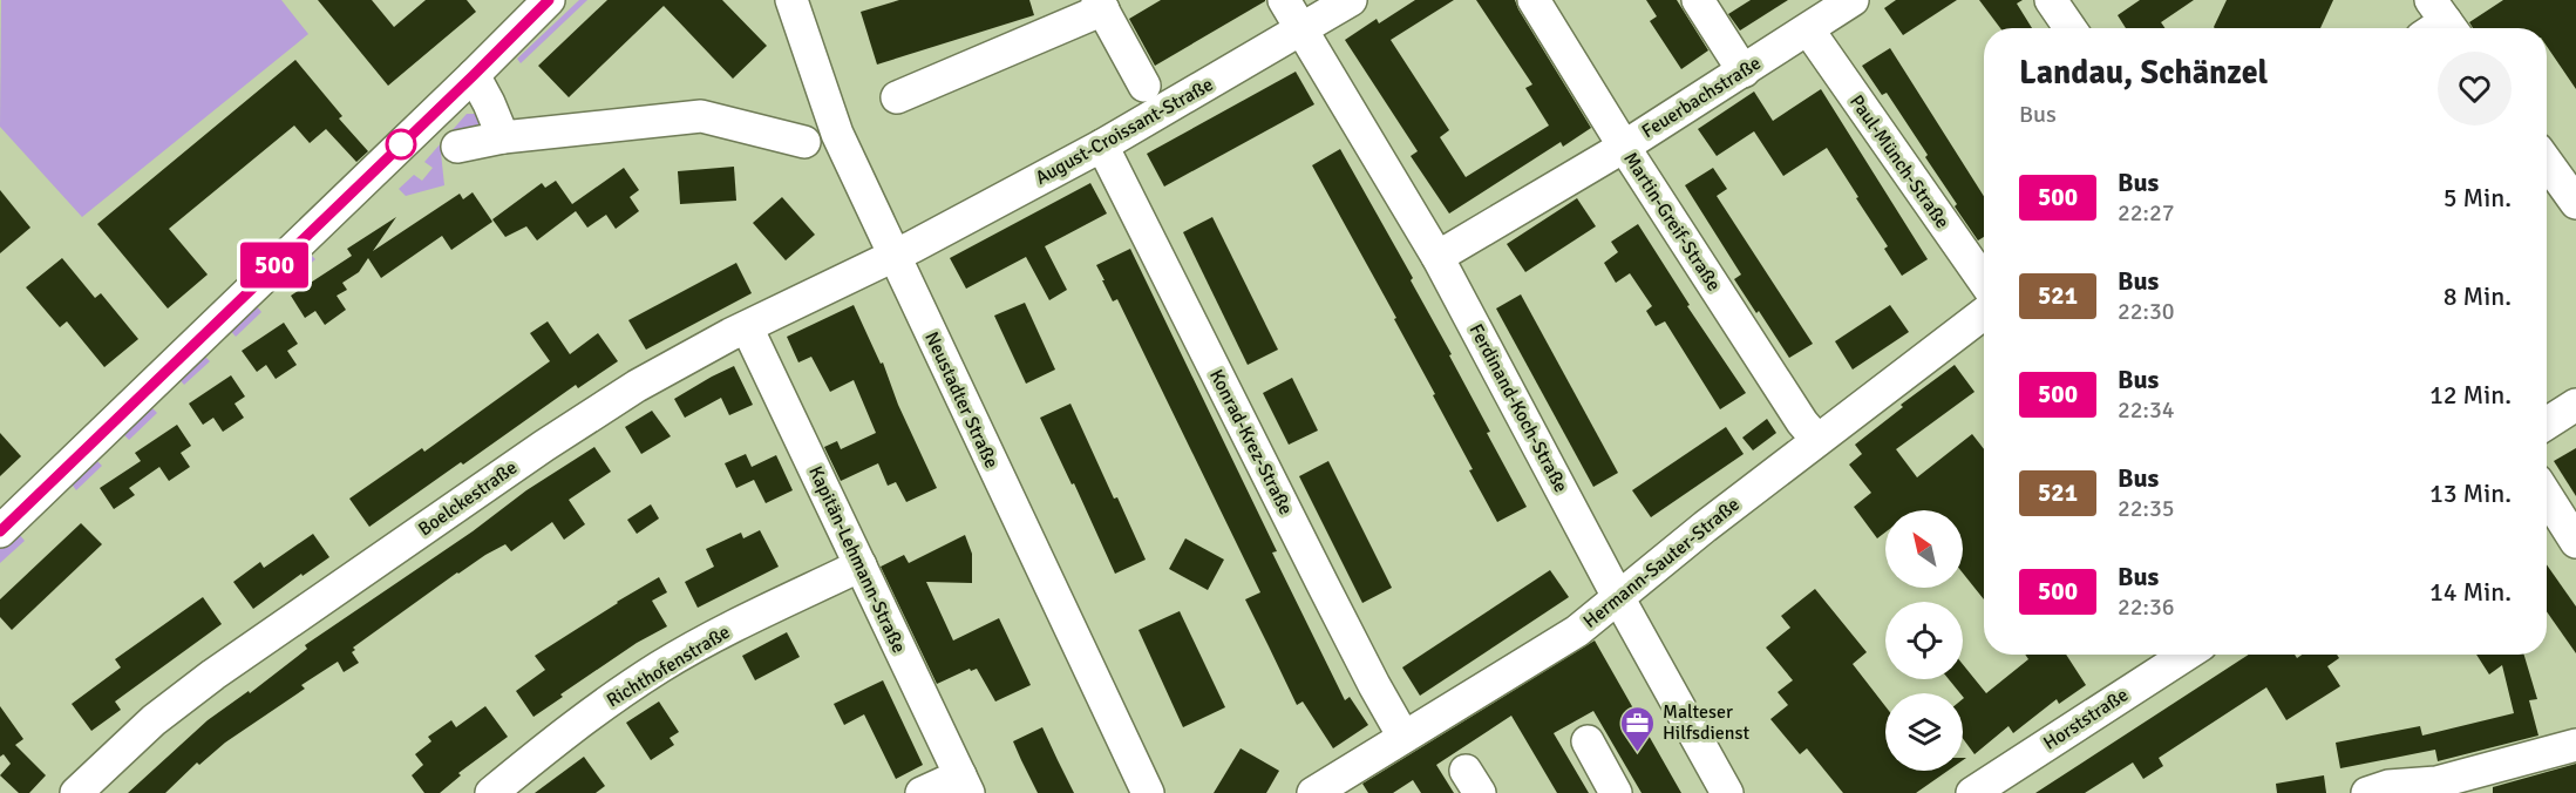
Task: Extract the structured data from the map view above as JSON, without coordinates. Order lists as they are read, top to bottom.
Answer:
{
  "streets": {
    "street": [
      "Feuerbachstraße",
      "August-Croissant-Straße",
      "Paul-Münch-Straße",
      "Martin-Greif-Straße",
      "Neustadter Straße",
      "Ferdinand-Koch-Straße",
      "Konrad-Krez-Straße",
      "Boelckestraße",
      "Kapitän-Lehmann-Straße",
      "Hermann-Sauter-Straße",
      "Richthofenstraße",
      "Horststraße"
    ]
  },
  "crossings": [
    ["Feuerbachstraße", "Paul-Münch-Straße"],
    ["Feuerbachstraße", "Martin-Greif-Straße"],
    ["Feuerbachstraße", "Ferdinand-Koch-Straße"],
    ["August-Croissant-Straße", "Neustadter Straße"],
    ["August-Croissant-Straße", "Ferdinand-Koch-Straße"],
    ["August-Croissant-Straße", "Konrad-Krez-Straße"],
    ["August-Croissant-Straße", "Boelckestraße"],
    ["Martin-Greif-Straße", "Hermann-Sauter-Straße"],
    ["Neustadter Straße", "Boelckestraße"],
    ["Ferdinand-Koch-Straße", "Hermann-Sauter-Straße"],
    ["Konrad-Krez-Straße", "Hermann-Sauter-Straße"],
    ["Boelckestraße", "Kapitän-Lehmann-Straße"],
    ["Kapitän-Lehmann-Straße", "Richthofenstraße"]
  ],
  "places": {
    "office": ["Malteser Hilfsdienst"]
  },
  "lines": ["bus line 500"],
  "north": "top left",
  "page": {
    "on_map": "500",
    "heading": ["Landau, Schänzel", "Bus"],
    "list": [
      {
        "mark": "500",
        "name": "Bus",
        "note": "22:27",
        "value": "5 Min."
      },
      {
        "mark": "521",
        "name": "Bus",
        "note": "22:30",
        "value": "8 Min."
      },
      {
        "mark": "500",
        "name": "Bus",
        "note": "22:34",
        "value": "12 Min."
      },
      {
        "mark": "521",
        "name": "Bus",
        "note": "22:35",
        "value": "13 Min."
      },
      {
        "mark": "500",
        "name": "Bus",
        "note": "22:36",
        "value": "14 Min."
      }
    ]
  }
}
